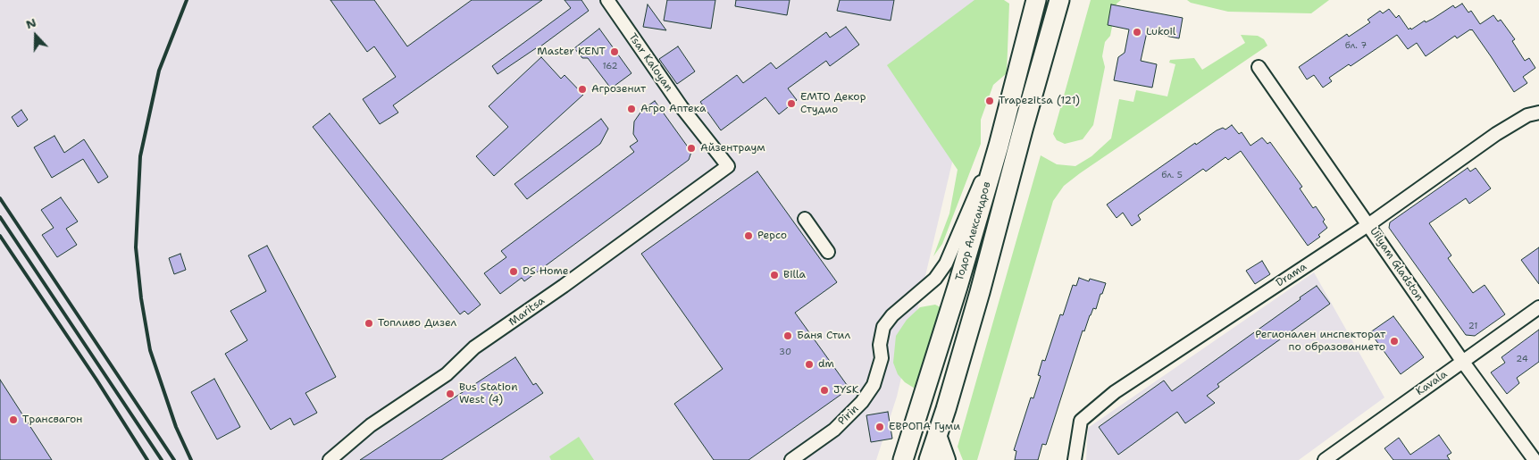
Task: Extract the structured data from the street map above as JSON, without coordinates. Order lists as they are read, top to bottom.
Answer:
{
  "streets": {
    "main road": ["Тодор Александров"],
    "street": [
      "Tsar Kaloyan",
      "Uilyam Gladston",
      "Drama",
      "Maritsa",
      "Kavala",
      "Pirin"
    ]
  },
  "crossings": [
    ["Tsar Kaloyan", "Maritsa"],
    ["Тодор Александров", "Pirin"],
    ["Uilyam Gladston", "Drama"],
    ["Uilyam Gladston", "Kavala"]
  ],
  "places": [
    "Lukoil",
    "Master KENT",
    "Агрозенит",
    "Trapezitsa (121)",
    "ЕМТО Декор Студио",
    "Агро Аптека",
    "Айзентраум",
    "Pepco",
    "DS Home",
    "Billa",
    "Топливо Дизел",
    "Баня Стил",
    "Регионален инспекторат по образованието",
    "dm",
    "JYSK",
    "Bus Station West (4)",
    "Tрансвагон",
    "ЕВРОПА Гуми"
  ],
  "house_numbers": [
    "бл. 7",
    "162",
    "бл. 5",
    "21",
    "30",
    "24"
  ],
  "north": "top"
}
